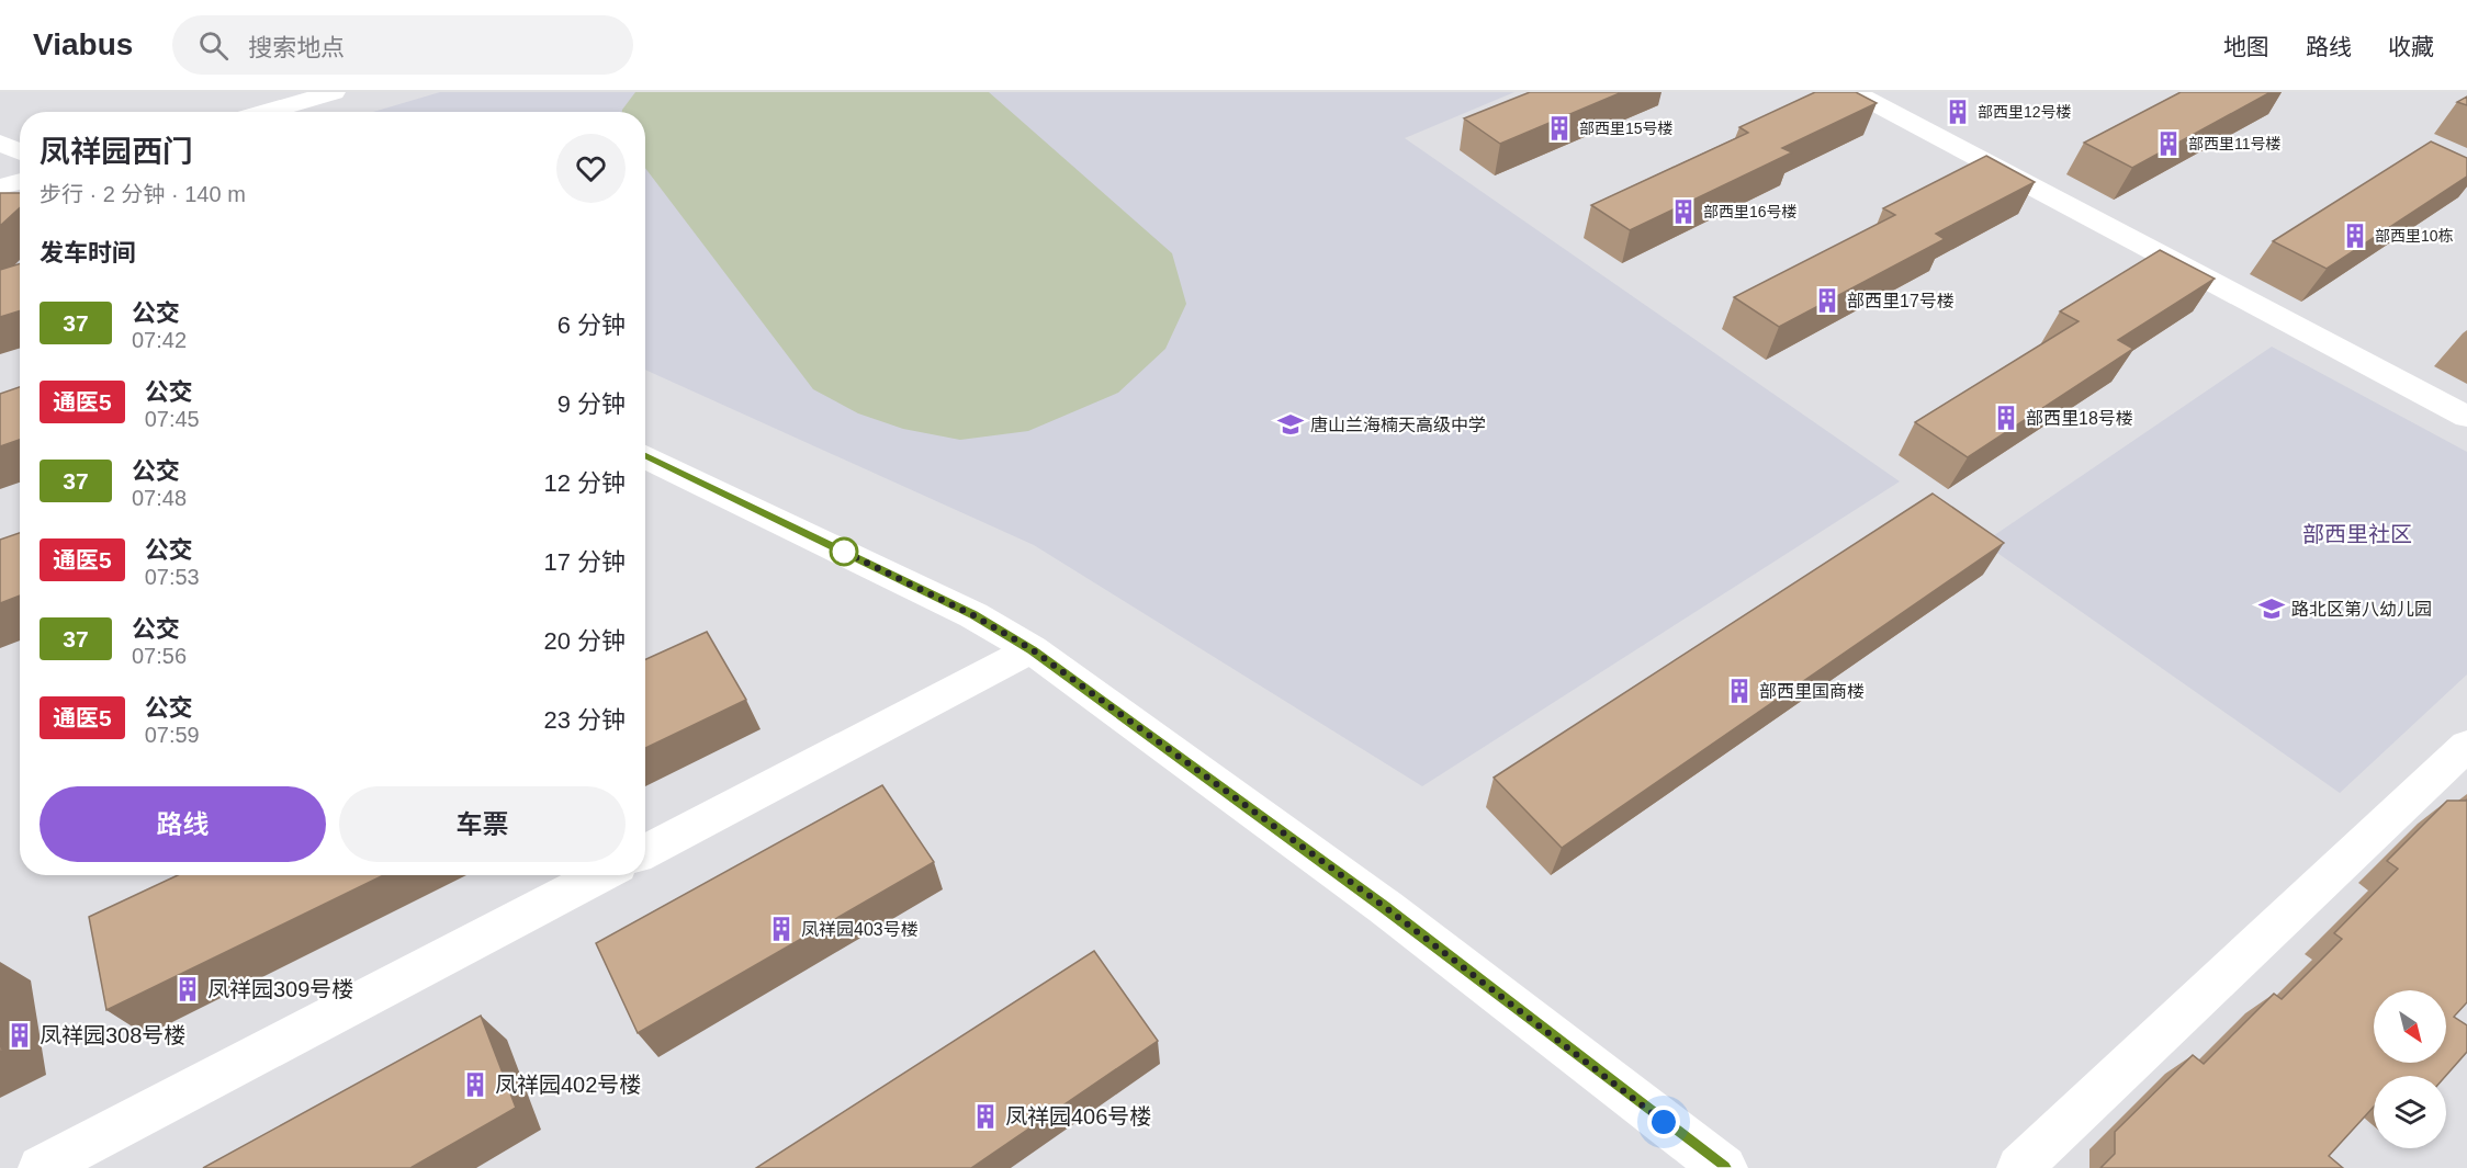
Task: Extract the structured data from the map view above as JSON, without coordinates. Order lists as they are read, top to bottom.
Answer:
{
  "districts": ["部西里社区"],
  "places": {
    "building": [
      "部西里12号楼",
      "部西里15号楼",
      "部西里11号楼",
      "部西里16号楼",
      "部西里10栋",
      "部西里17号楼",
      "部西里18号楼",
      "部西里国商楼",
      "凤祥园403号楼",
      "凤祥园309号楼",
      "凤祥园308号楼",
      "凤祥园402号楼",
      "凤祥园406号楼"
    ],
    "school or university": ["唐山兰海楠天高级中学", "路北区第八幼儿园"]
  },
  "lines": ["bus line 37"],
  "north": "bottom right",
  "page": {
    "header": "Viabus",
    "search": "搜索地点",
    "nav": ["地图", "路线", "收藏"],
    "heading": [
      ["凤祥园西门", "步行 · 2 分钟 · 140 m"],
      "发车时间"
    ],
    "list": [
      {
        "mark": "37",
        "name": "公交",
        "note": "07:42",
        "value": "6 分钟"
      },
      {
        "mark": "通医5",
        "name": "公交",
        "note": "07:45",
        "value": "9 分钟"
      },
      {
        "mark": "37",
        "name": "公交",
        "note": "07:48",
        "value": "12 分钟"
      },
      {
        "mark": "通医5",
        "name": "公交",
        "note": "07:53",
        "value": "17 分钟"
      },
      {
        "mark": "37",
        "name": "公交",
        "note": "07:56",
        "value": "20 分钟"
      },
      {
        "mark": "通医5",
        "name": "公交",
        "note": "07:59",
        "value": "23 分钟"
      }
    ],
    "buttons": ["路线", "车票"]
  }
}
